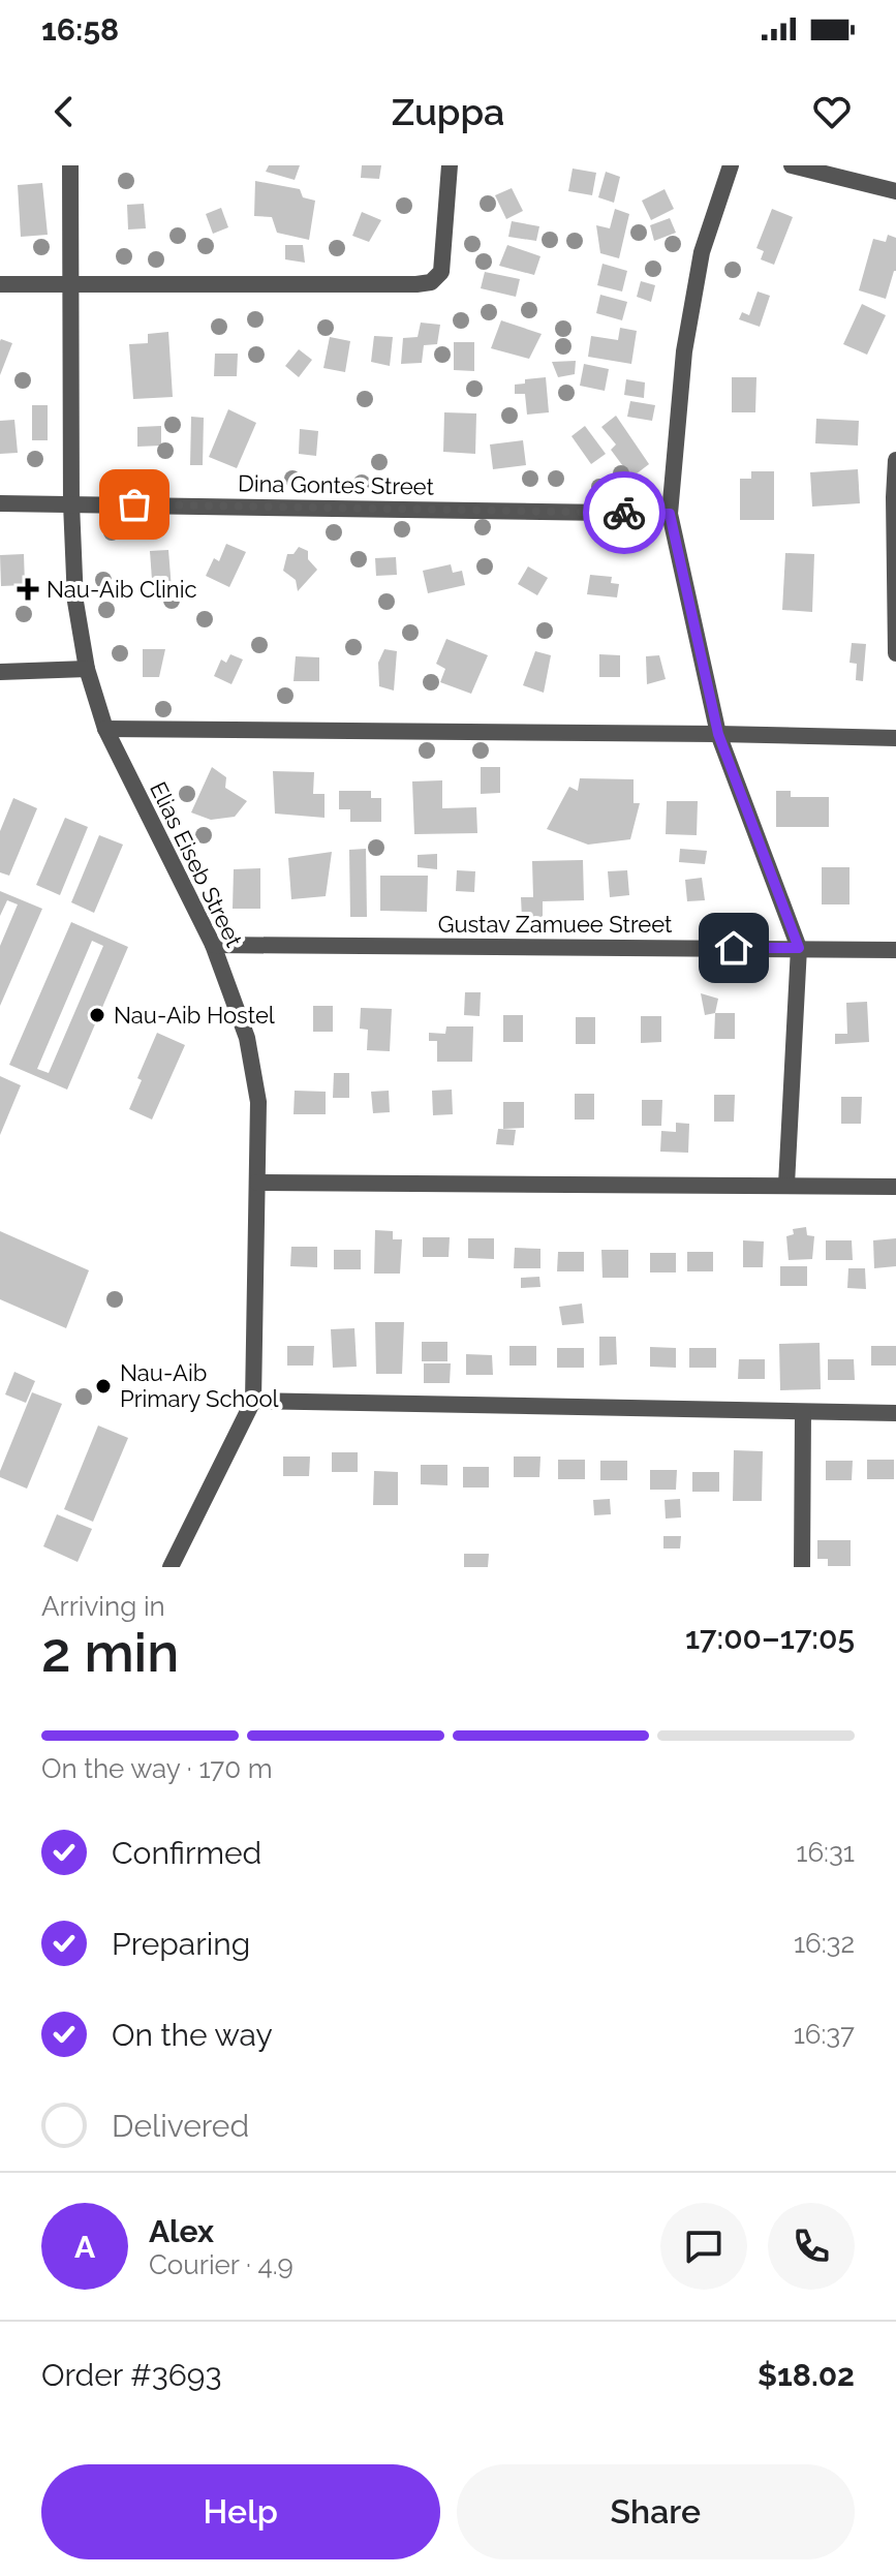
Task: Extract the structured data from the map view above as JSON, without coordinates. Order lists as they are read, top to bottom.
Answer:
{
  "streets": {
    "street": ["Dina Gontes Street", "Elias Eiseb Street", "Gustav Zamuee Street"]
  },
  "crossings": [
    ["Dina Gontes Street", "Elias Eiseb Street"],
    ["Elias Eiseb Street", "Gustav Zamuee Street"]
  ],
  "places": {
    "health": ["Nau-Aib Clinic"],
    "other": ["Nau-Aib Hostel", "Nau-Aib Primary School"]
  },
  "page": {
    "status": "16:58",
    "header": "Zuppa",
    "heading": ["2 min", "Arriving in", "17:00–17:05"],
    "panel": [
      "Alex",
      "Courier · 4.9",
      "Order #3693",
      "$18.02"
    ],
    "bar": "On the way · 170 m",
    "list": [
      ["Confirmed", "16:31"],
      ["Preparing", "16:32"],
      ["On the way", "16:37"],
      "Delivered"
    ],
    "round": "A",
    "buttons": ["Help", "Share"]
  }
}
